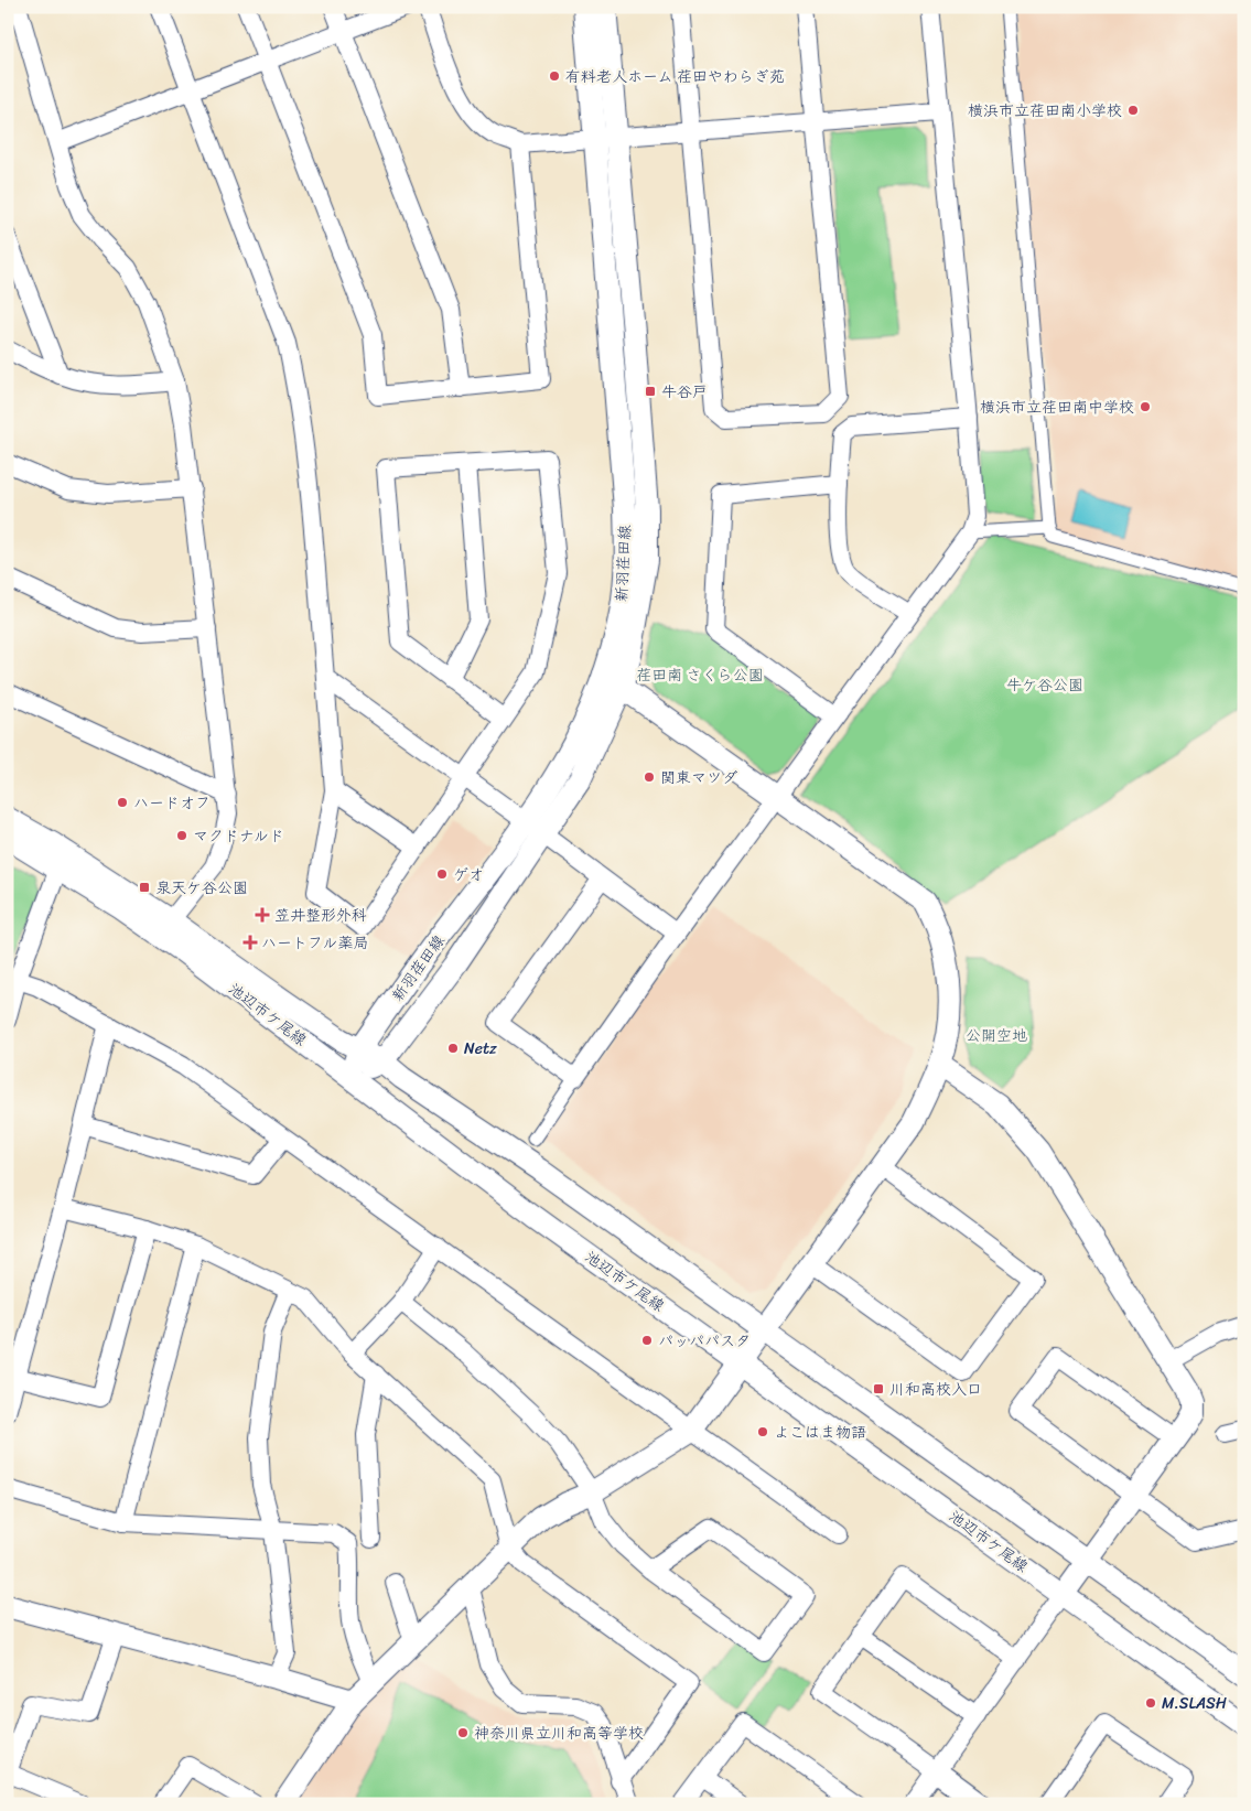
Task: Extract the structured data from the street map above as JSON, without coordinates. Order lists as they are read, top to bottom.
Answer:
{
  "streets": {
    "street": ["新羽荏田線", "池辺市ケ尾線"]
  },
  "crossings": [
    ["新羽荏田線", "池辺市ケ尾線"]
  ],
  "parks": ["荏田南 さくら公園", "牛ケ谷公園", "公開空地"],
  "places": {
    "other": [
      "有料老人ホーム 荏田やわらぎ苑",
      "横浜市立荏田南小学校",
      "横浜市立荏田南中学校",
      "関東マツダ",
      "ハードオフ",
      "マクドナルド",
      "ゲオ",
      "Netz",
      "パッパパスタ",
      "よこはま物語",
      "M.SLASH",
      "神奈川県立川和高等学校"
    ],
    "transit": ["牛谷戸", "泉天ケ谷公園", "川和高校入口"],
    "health": ["笠井整形外科", "ハートフル薬局"]
  }
}
